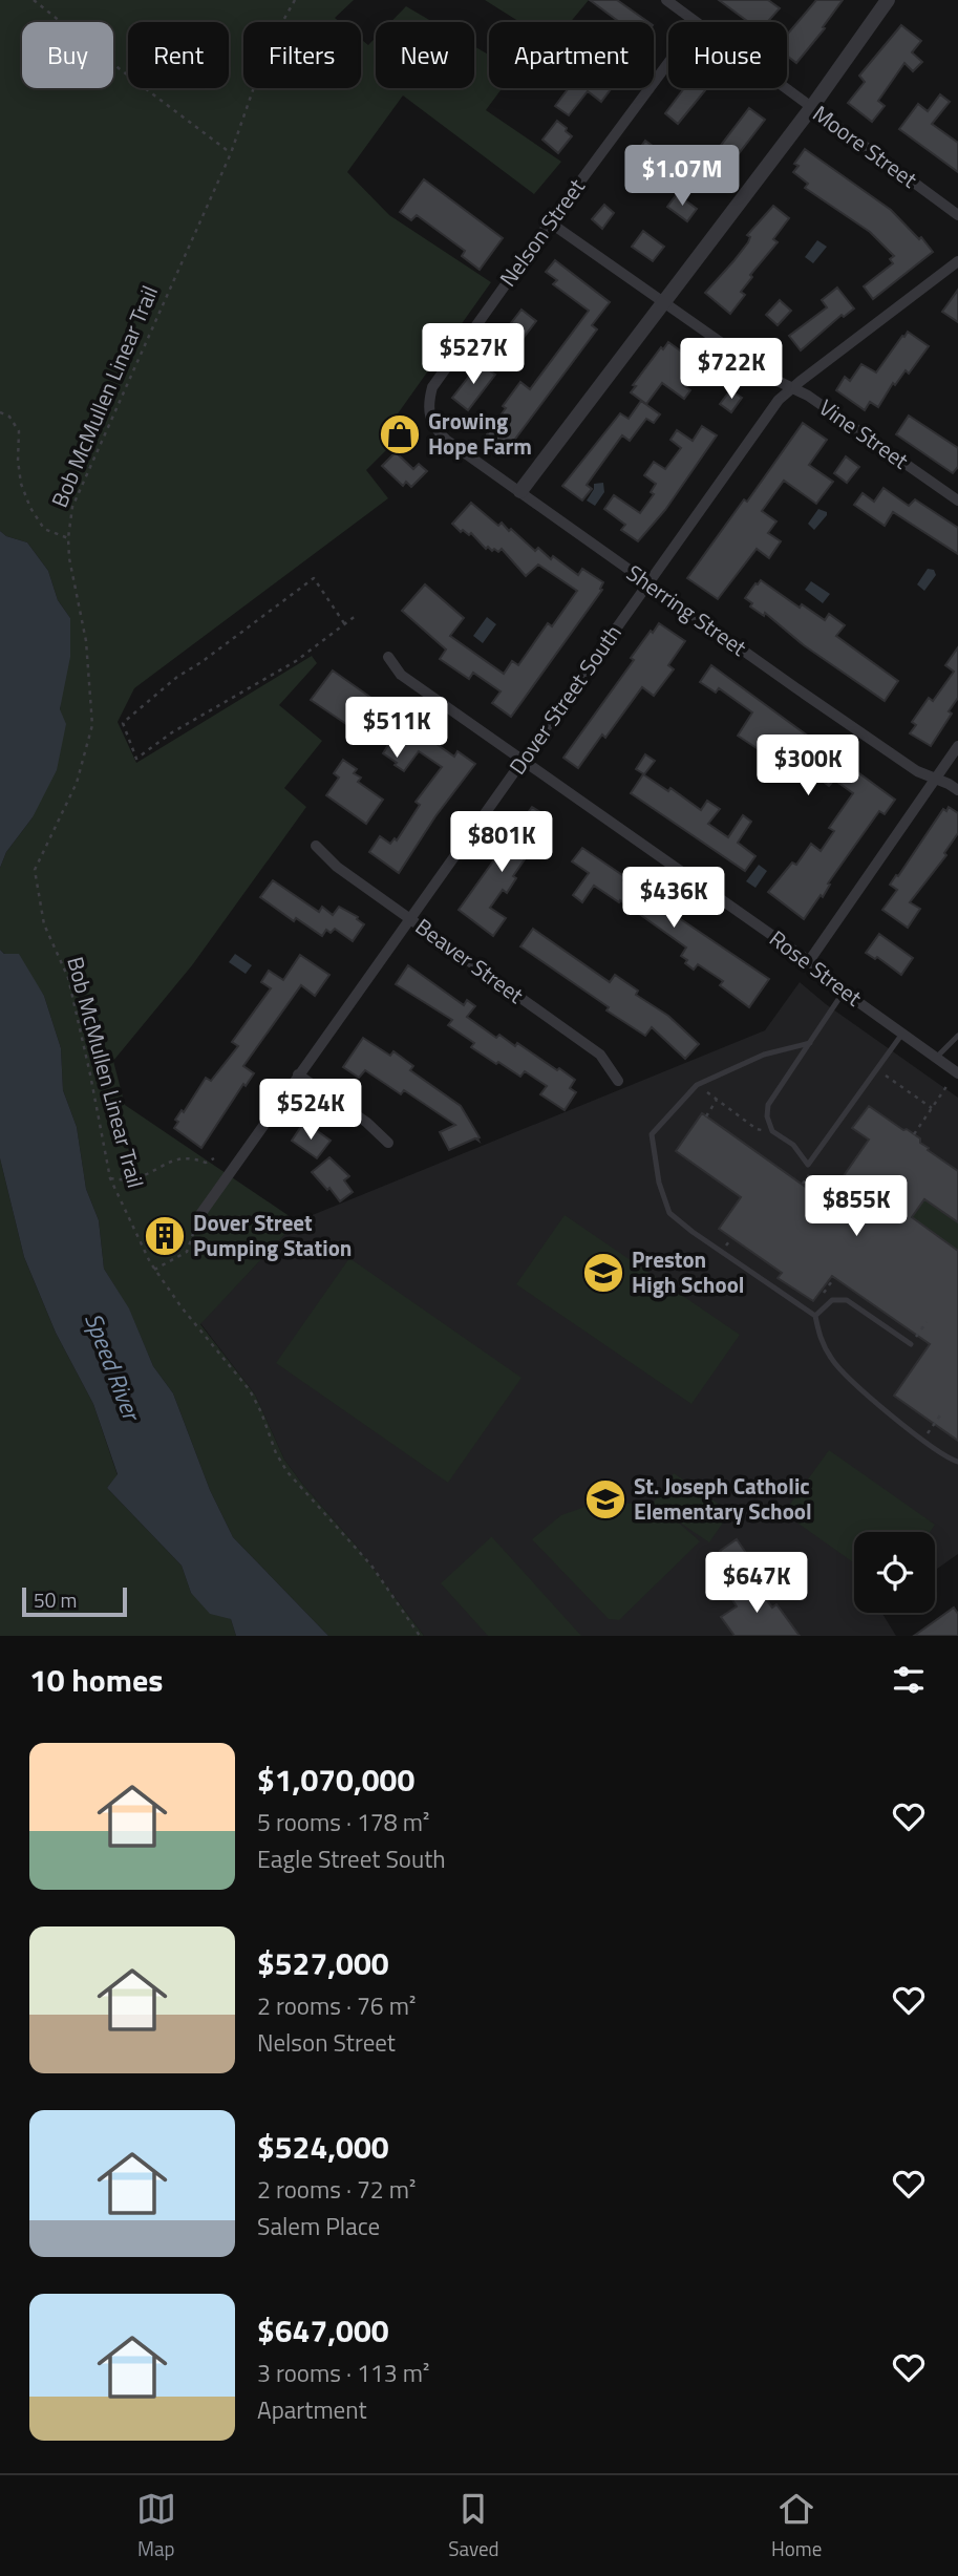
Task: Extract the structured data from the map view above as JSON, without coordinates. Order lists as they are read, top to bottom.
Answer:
{
  "streets": {
    "street": [
      "Moore Street",
      "Nelson Street",
      "Vine Street",
      "Sherring Street",
      "Dover Street South",
      "Beaver Street",
      "Rose Street"
    ],
    "path": ["Bob McMullen Linear Trail"]
  },
  "crossings": [
    ["Nelson Street", "Vine Street"],
    ["Nelson Street", "Sherring Street"],
    ["Vine Street", "Dover Street South"],
    ["Sherring Street", "Dover Street South"],
    ["Dover Street South", "Beaver Street"],
    ["Dover Street South", "Rose Street"]
  ],
  "water": ["Speed River"],
  "places": {
    "shop": ["Growing Hope Farm"],
    "building": ["Dover Street Pumping Station"],
    "school or university": ["Preston High School", "St. Joseph Catholic Elementary School"]
  },
  "scale_bar": "50 m",
  "page": {
    "chip": [
      "Buy",
      "Rent",
      "Filters",
      "New",
      "Apartment",
      "House"
    ],
    "price": [
      "$1.07M",
      "$527K",
      "$722K",
      "$511K",
      "$300K",
      "$801K",
      "$436K",
      "$524K",
      "$855K",
      "$647K"
    ],
    "scale": "50 m",
    "heading": "10 homes",
    "list": [
      {
        "name": "$1,070,000",
        "note": "5 rooms · 178 m² · Eagle Street South"
      },
      {
        "name": "$527,000",
        "note": "2 rooms · 76 m² · Nelson Street"
      },
      {
        "name": "$524,000",
        "note": "2 rooms · 72 m² · Salem Place"
      },
      {
        "name": "$647,000",
        "note": "3 rooms · 113 m² · Apartment"
      }
    ],
    "tabs": ["Map", "Saved", "Home"]
  }
}
